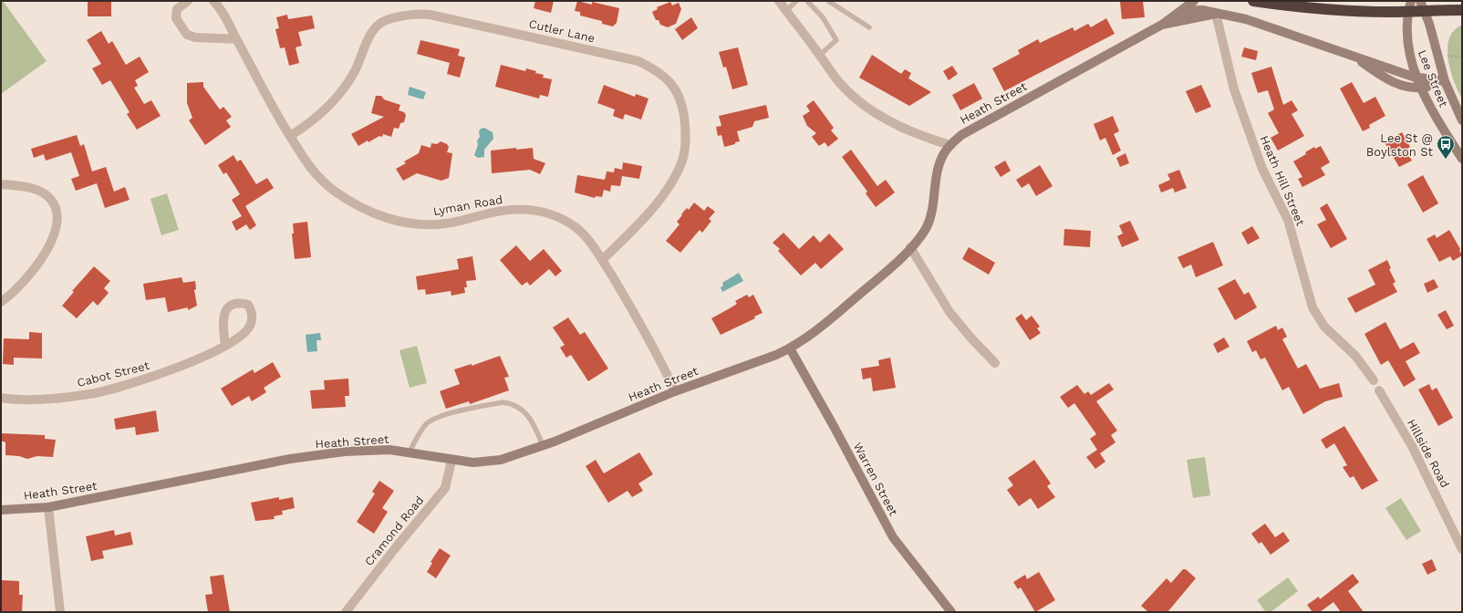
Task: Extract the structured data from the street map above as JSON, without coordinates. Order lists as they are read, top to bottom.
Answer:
{
  "streets": {
    "street": [
      "Cutler Lane",
      "Lee Street",
      "Heath Street",
      "Heath Hill Street",
      "Lyman Road",
      "Cabot Street",
      "Hillside Road",
      "Warren Street",
      "Cramond Road"
    ]
  },
  "crossings": [
    ["Cutler Lane", "Lyman Road"],
    ["Heath Street", "Lyman Road"],
    ["Heath Street", "Warren Street"],
    ["Heath Street", "Cramond Road"]
  ],
  "places": {
    "bus stop": ["Lee St @ Boylston St"]
  }
}
